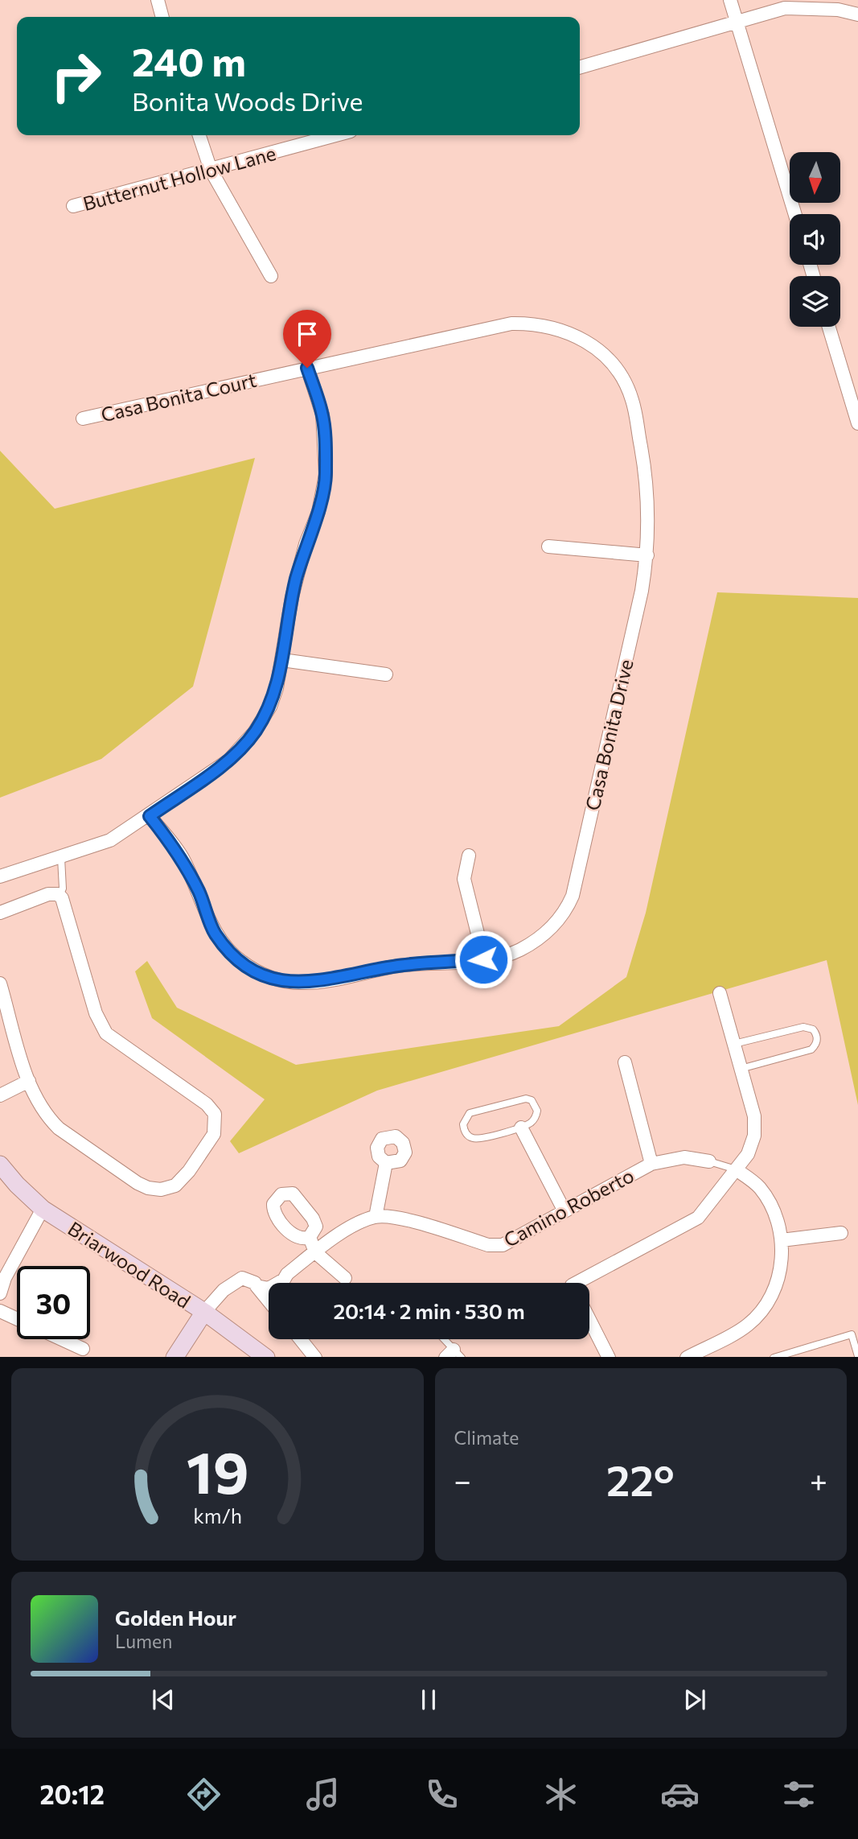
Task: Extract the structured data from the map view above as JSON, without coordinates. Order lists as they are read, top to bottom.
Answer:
{
  "streets": {
    "main road": ["Briarwood Road"],
    "street": [
      "Butternut Hollow Lane",
      "Casa Bonita Court",
      "Casa Bonita Drive",
      "Camino Roberto"
    ]
  },
  "crossings": [
    ["Casa Bonita Court", "Casa Bonita Drive"],
    ["Camino Roberto", "Briarwood Road"]
  ],
  "north": "bottom",
  "page": {
    "turn": ["240 m", "Bonita Woods Drive"],
    "limit": "30",
    "trip": "20:14 · 2 min · 530 m",
    "tile": "Climate",
    "heat": ["−", "22°", "+"],
    "song": ["Golden Hour", "Lumen"],
    "tabs": "20:12",
    "gauge": ["19", "km/h"]
  }
}
